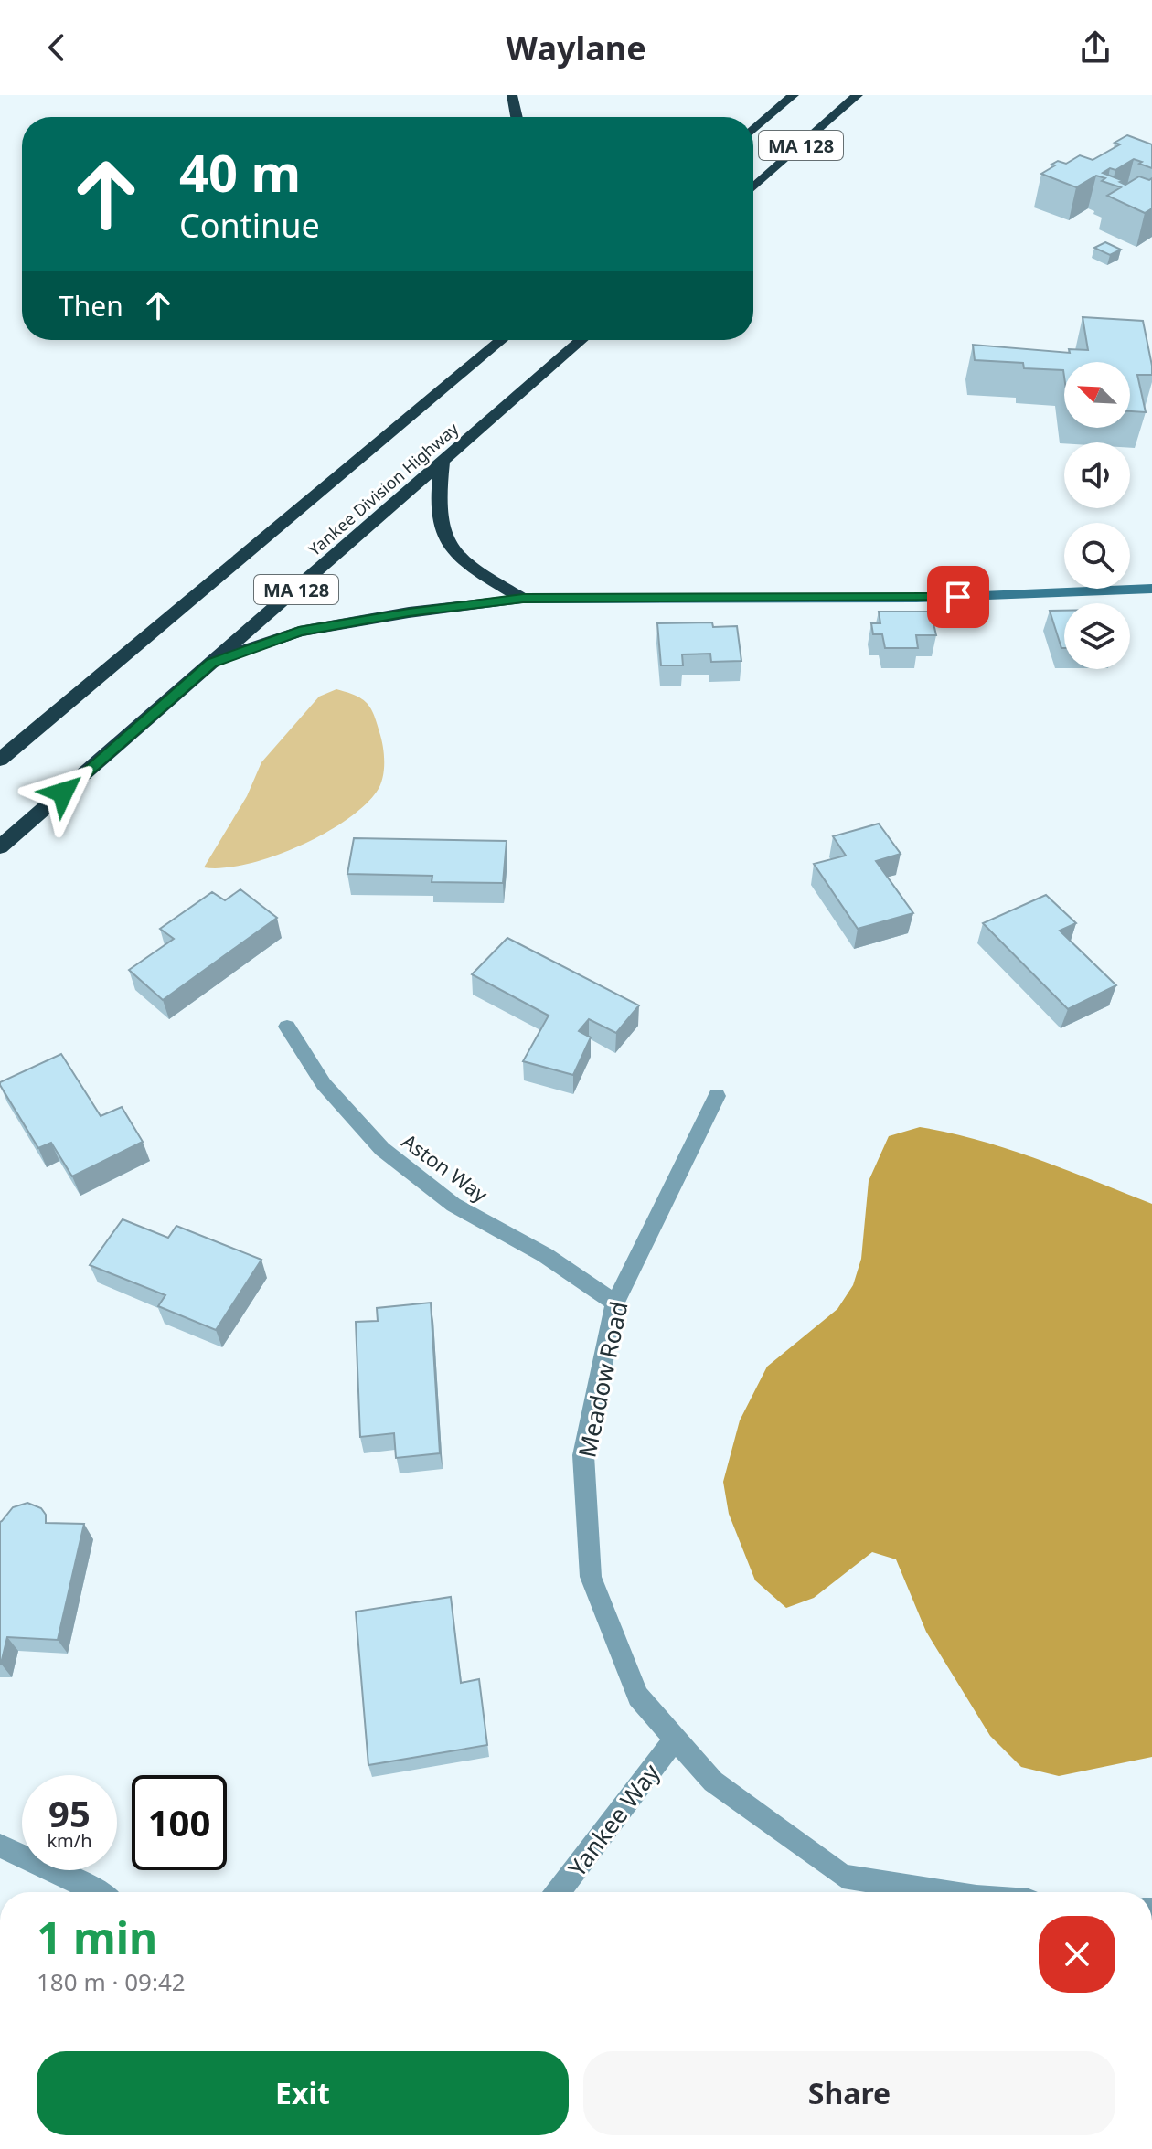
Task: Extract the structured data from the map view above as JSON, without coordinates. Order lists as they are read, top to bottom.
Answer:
{
  "streets": {
    "highway": ["MA 128", "Yankee Division Highway"],
    "street": ["Aston Way", "Meadow Road", "Yankee Way"]
  },
  "crossings": [
    ["Aston Way", "Meadow Road"],
    ["Meadow Road", "Yankee Way"]
  ],
  "north": "top left",
  "page": {
    "header": "Waylane",
    "turn": ["40 m", "Continue"],
    "then": "Then",
    "speed": "95 km/h",
    "limit": "100",
    "heading": ["1 min", "180 m · 09:42"],
    "buttons": ["Exit", "Share"]
  }
}
